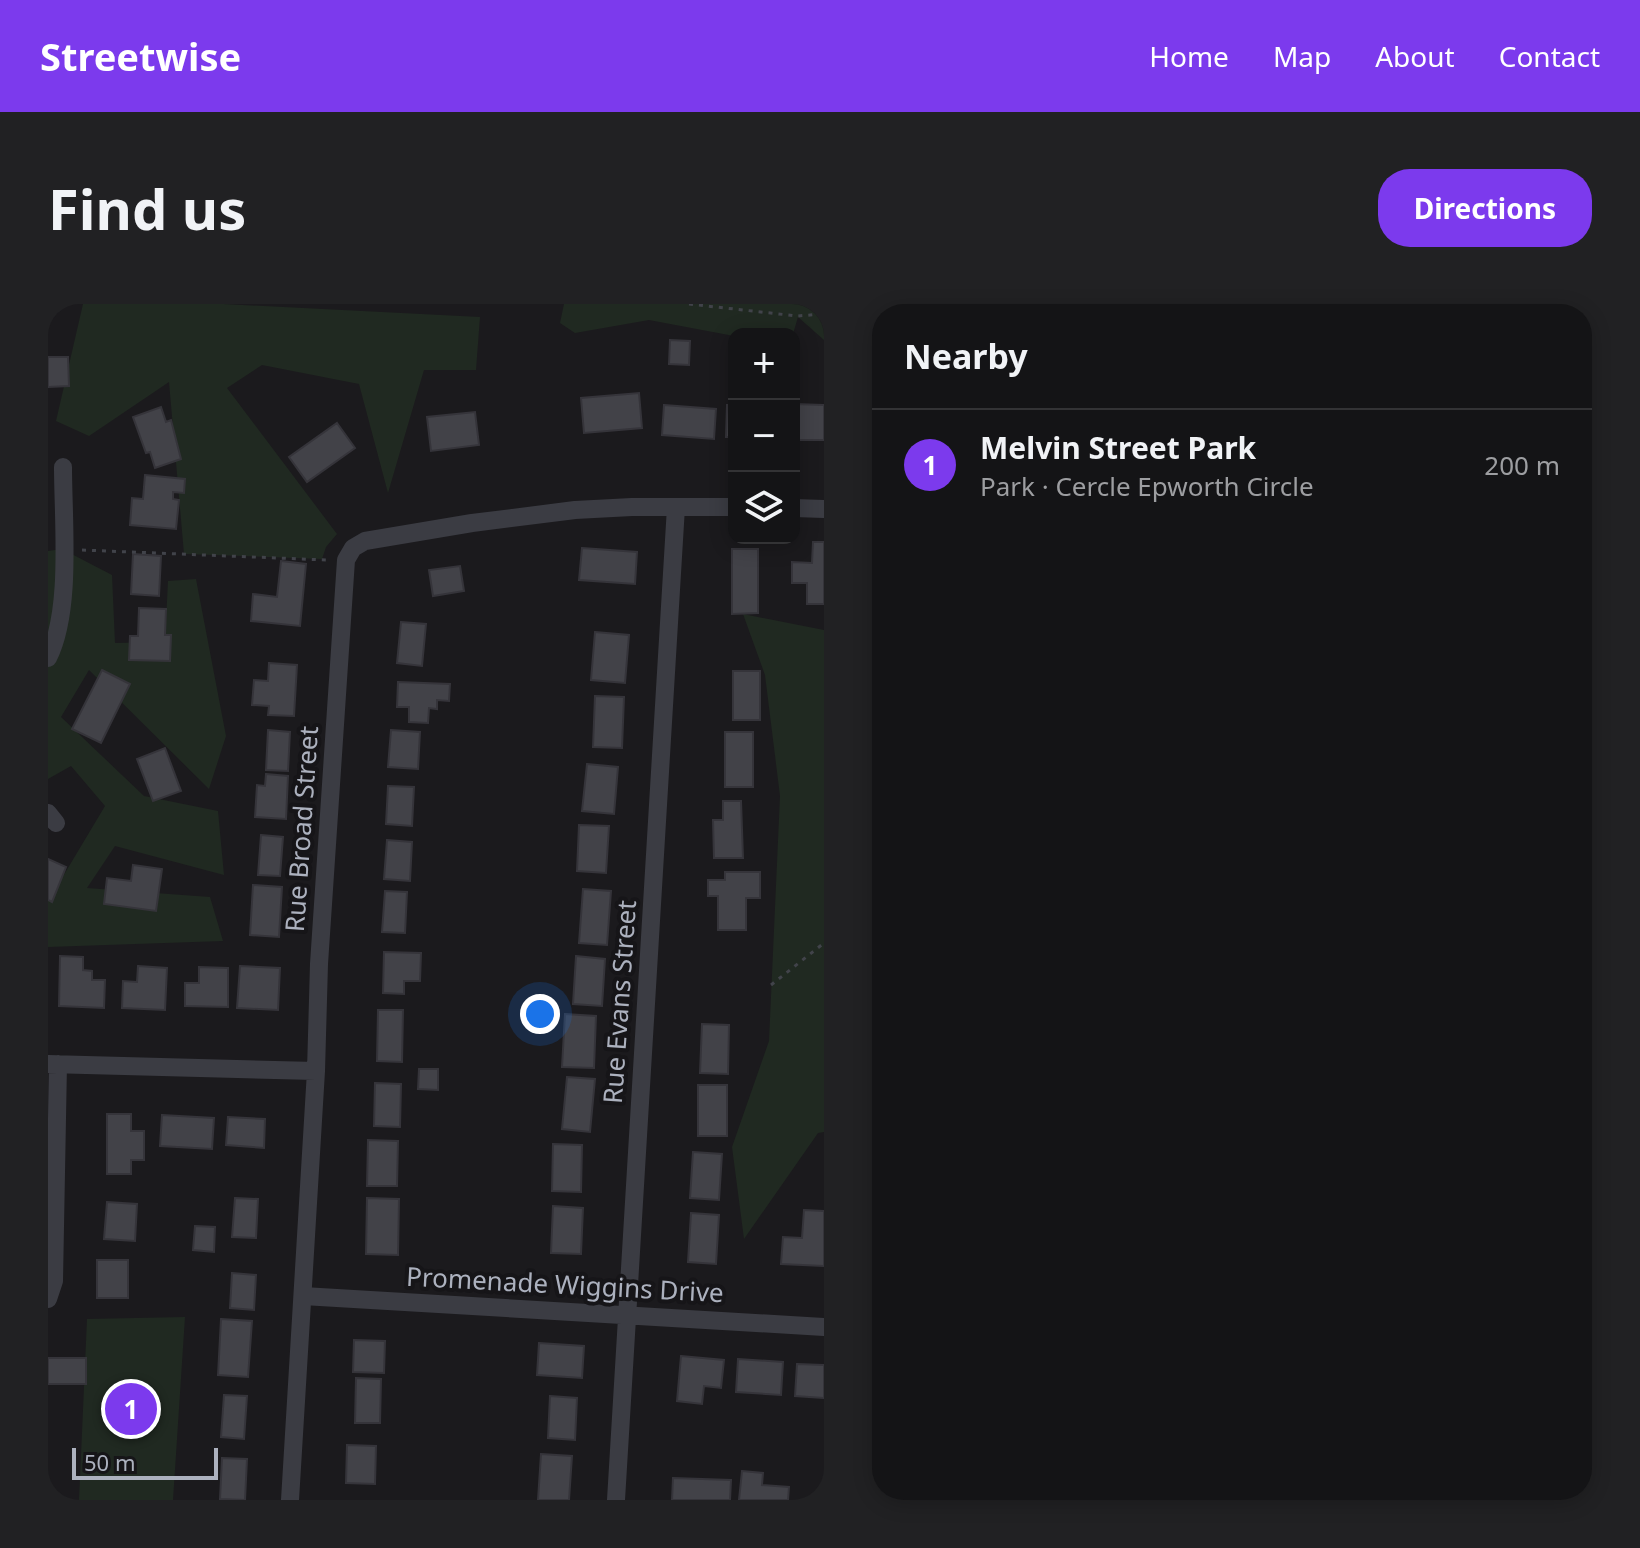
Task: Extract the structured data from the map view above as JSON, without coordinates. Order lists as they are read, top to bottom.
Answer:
{
  "streets": {
    "street": ["Rue Broad Street", "Rue Evans Street", "Promenade Wiggins Drive"]
  },
  "crossings": [
    ["Rue Broad Street", "Promenade Wiggins Drive"],
    ["Rue Evans Street", "Promenade Wiggins Drive"]
  ],
  "scale_bar": "50 m",
  "page": {
    "header": "Streetwise",
    "nav": [
      "Home",
      "Map",
      "About",
      "Contact"
    ],
    "buttons": "Directions",
    "title": "Find us",
    "heading": "Nearby",
    "map_buttons": ["+", "−"],
    "list": [
      {
        "mark": "1",
        "name": "Melvin Street Park",
        "note": "Park · Cercle Epworth Circle",
        "value": "200 m"
      }
    ],
    "pins": "1",
    "scale": "50 m"
  }
}
